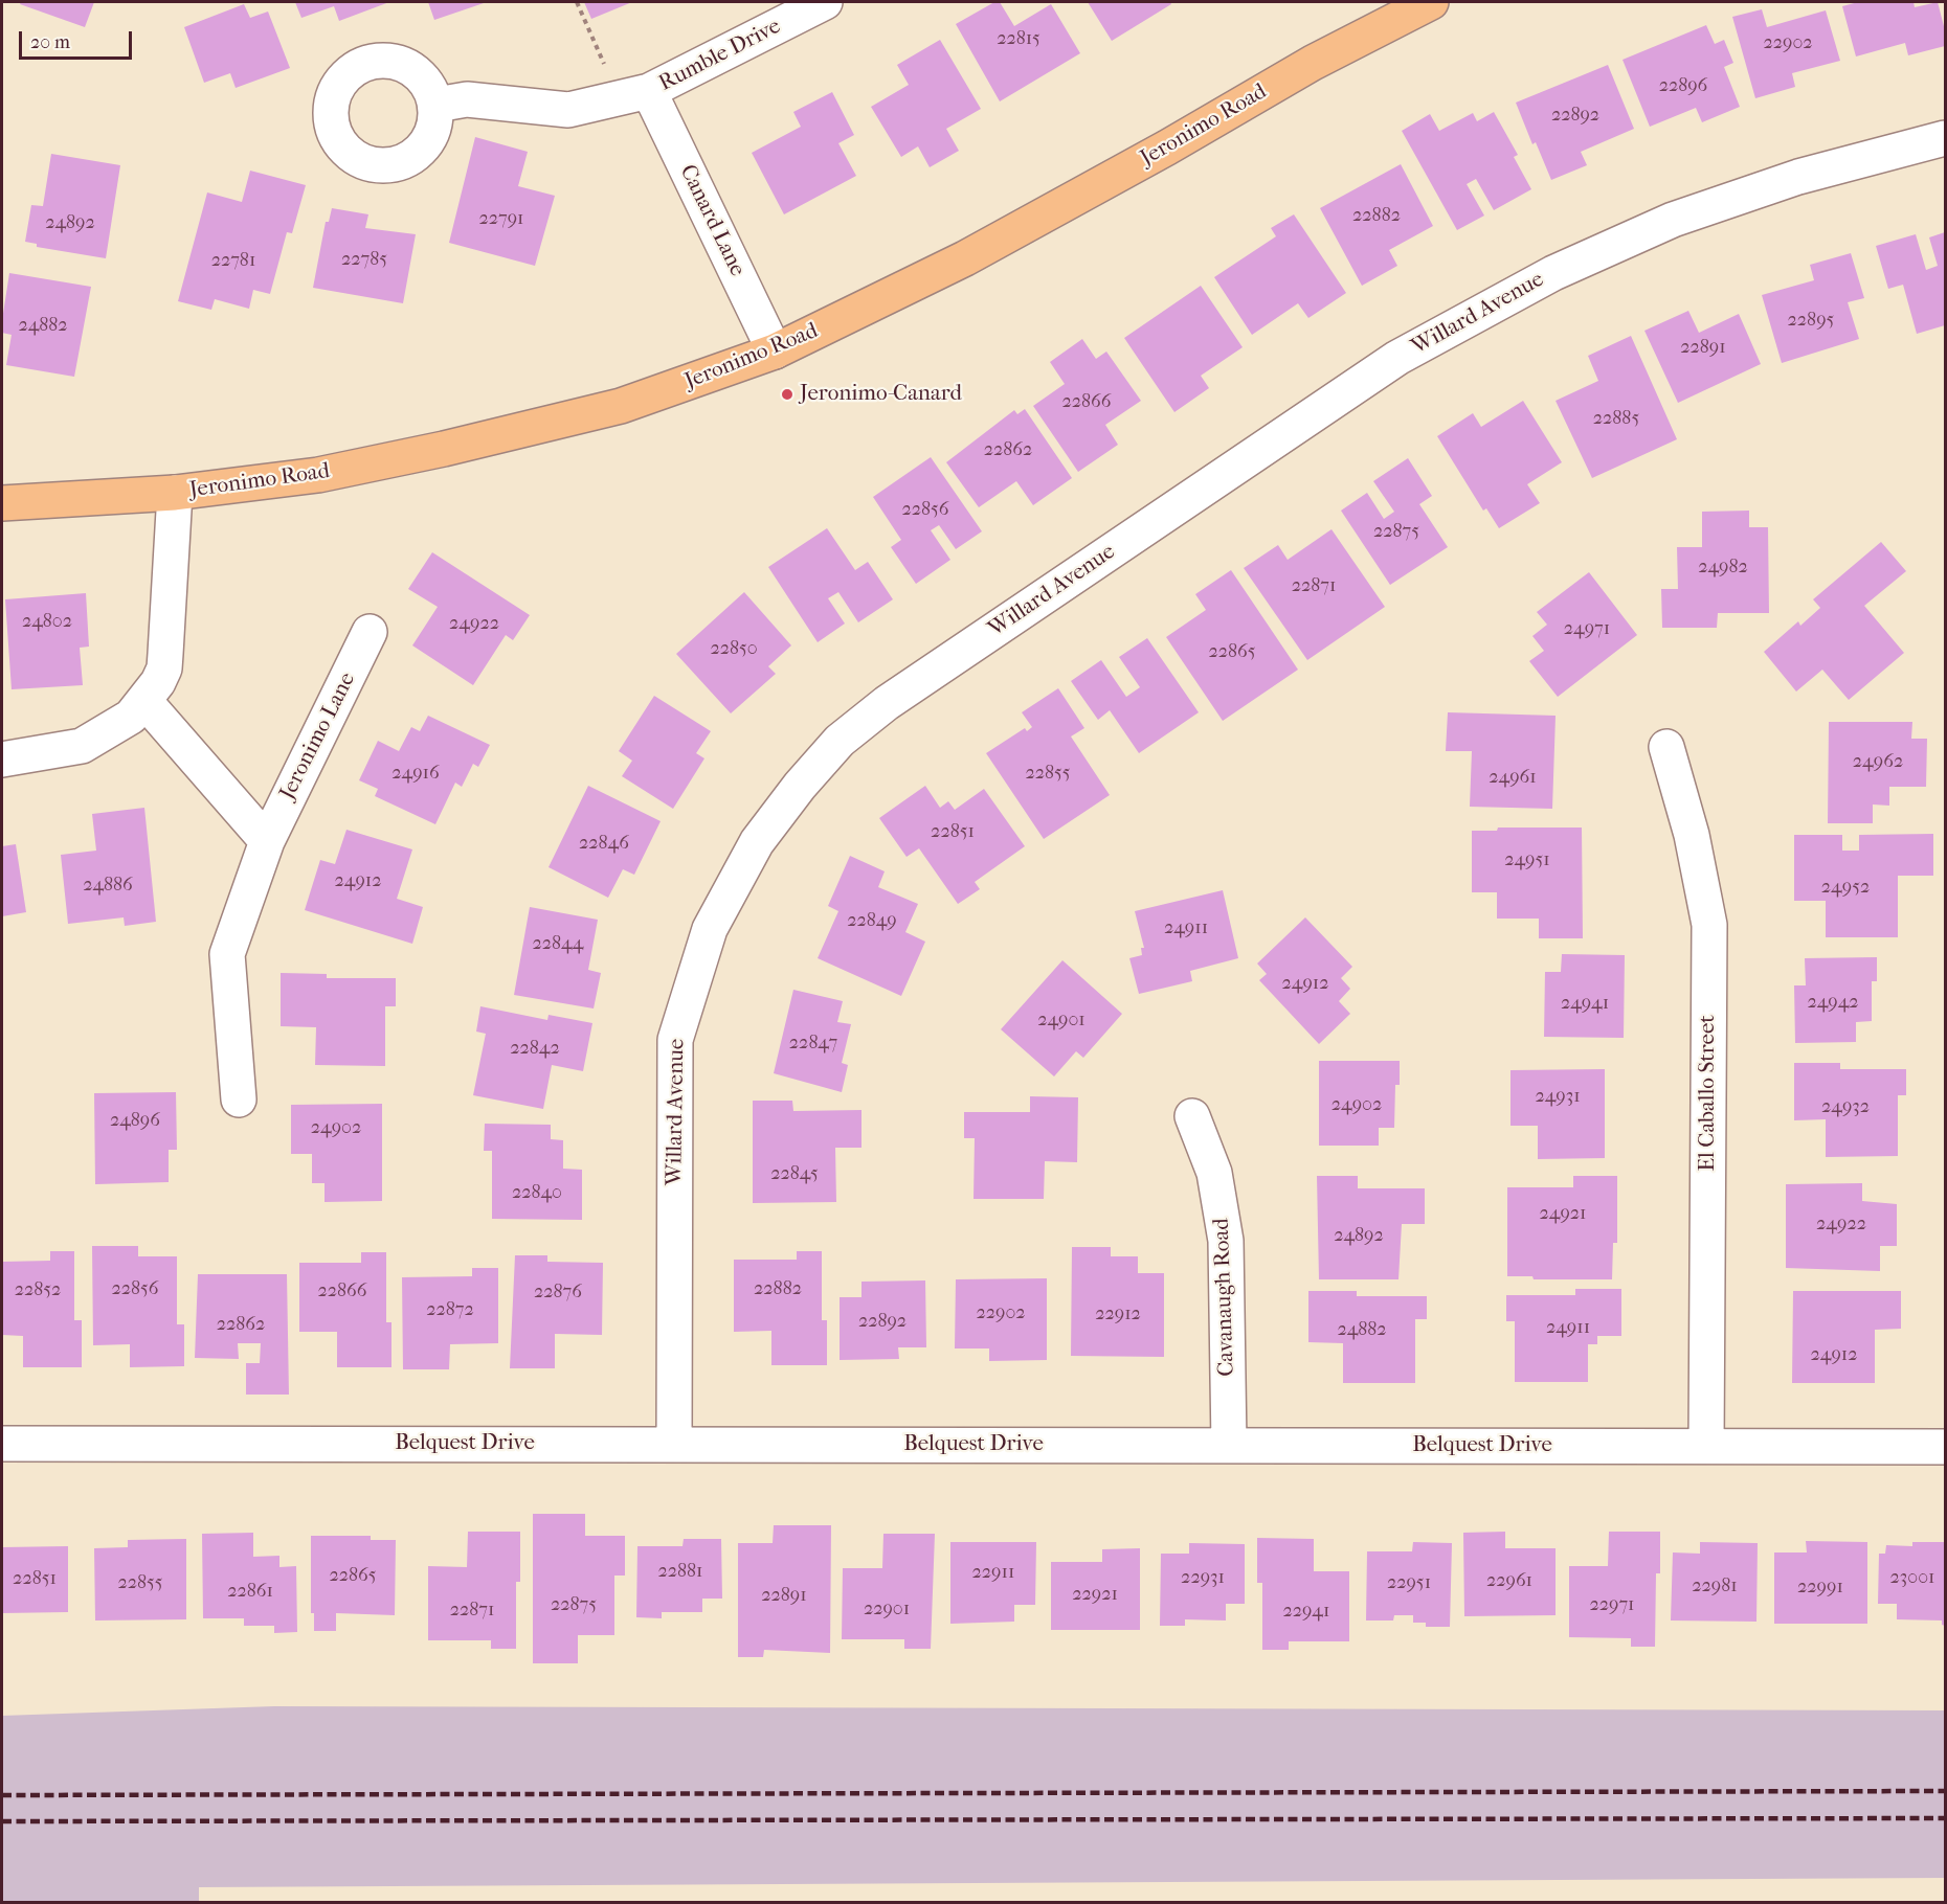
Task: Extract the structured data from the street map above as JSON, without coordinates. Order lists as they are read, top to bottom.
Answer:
{
  "streets": {
    "main road": ["Jeronimo Road"],
    "street": [
      "Rumble Drive",
      "Canard Lane",
      "Willard Avenue",
      "Jeronimo Lane",
      "El Caballo Street",
      "Cavanaugh Road",
      "Belquest Drive"
    ]
  },
  "crossings": [
    ["Rumble Drive", "Canard Lane"],
    ["Jeronimo Road", "Canard Lane"],
    ["Willard Avenue", "Belquest Drive"],
    ["El Caballo Street", "Belquest Drive"],
    ["Cavanaugh Road", "Belquest Drive"]
  ],
  "places": ["Jeronimo-Canard"],
  "house_numbers": [
    "22815",
    "22902",
    "22896",
    "22892",
    "22882",
    "22791",
    "24892",
    "22785",
    "22781",
    "22895",
    "24882",
    "22891",
    "22866",
    "22885",
    "22862",
    "22856",
    "22875",
    "24982",
    "22871",
    "24802",
    "24922",
    "24971",
    "22850",
    "22865",
    "24962",
    "24916",
    "22855",
    "24961",
    "22851",
    "22846",
    "24951",
    "24912",
    "24886",
    "24952",
    "22849",
    "24911",
    "22844",
    "24912",
    "24942",
    "24941",
    "24901",
    "22847",
    "22842",
    "24931",
    "24902",
    "24932",
    "24896",
    "24902",
    "22845",
    "22840",
    "24921",
    "24922",
    "24892",
    "22856",
    "22882",
    "22852",
    "22866",
    "22876",
    "22872",
    "22902",
    "22912",
    "22892",
    "22862",
    "24911",
    "24882",
    "24912",
    "22881",
    "22911",
    "22865",
    "22931",
    "23001",
    "22851",
    "22961",
    "22855",
    "22951",
    "22981",
    "22991",
    "22861",
    "22921",
    "22891",
    "22875",
    "22971",
    "22901",
    "22871",
    "22941"
  ],
  "scale_bar": "20 m"
}
